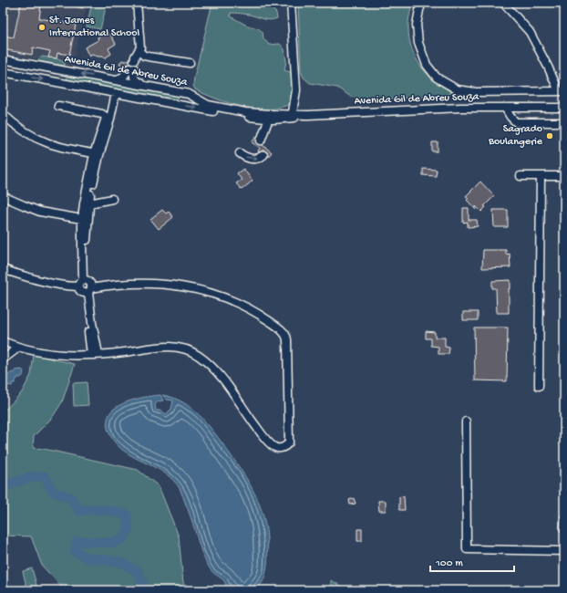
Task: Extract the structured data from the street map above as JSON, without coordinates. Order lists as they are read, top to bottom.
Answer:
{
  "streets": {
    "street": ["Avenida Gil de Abreu Souza"]
  },
  "places": ["St. James International School", "Sagrado Boulangerie"],
  "scale_bar": "100 m"
}
